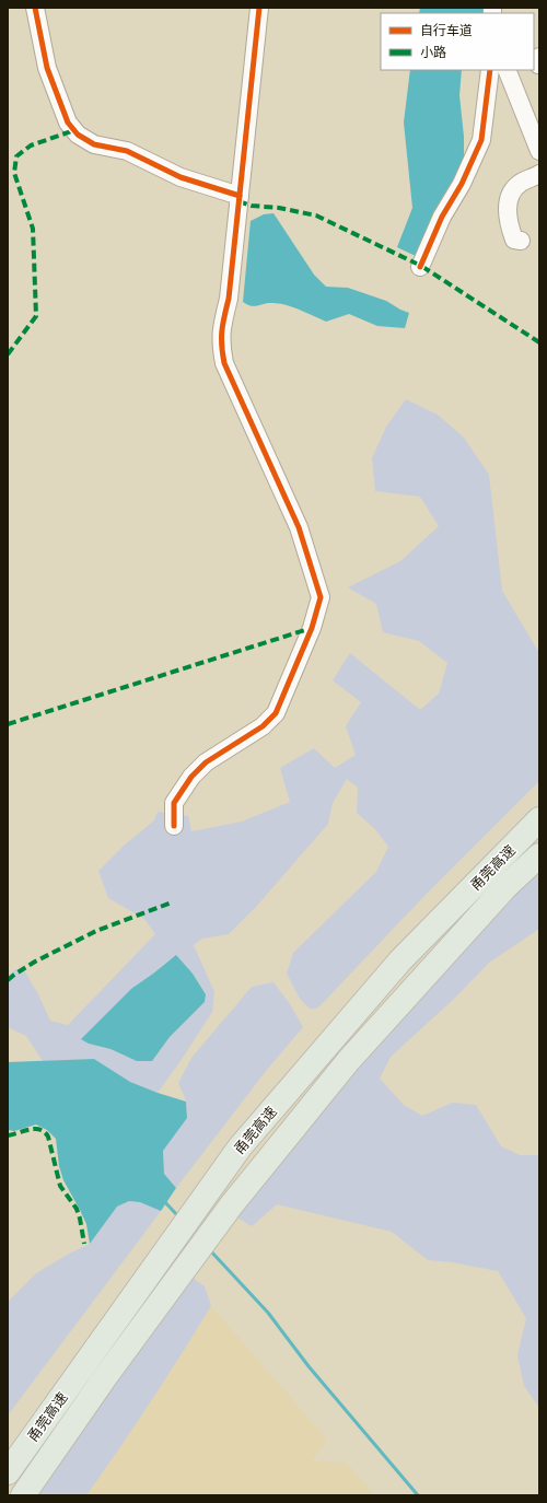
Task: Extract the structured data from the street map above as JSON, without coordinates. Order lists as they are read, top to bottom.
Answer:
{
  "streets": {
    "highway": ["甬莞高速"]
  },
  "legend": ["自行车道", "小路"]
}
